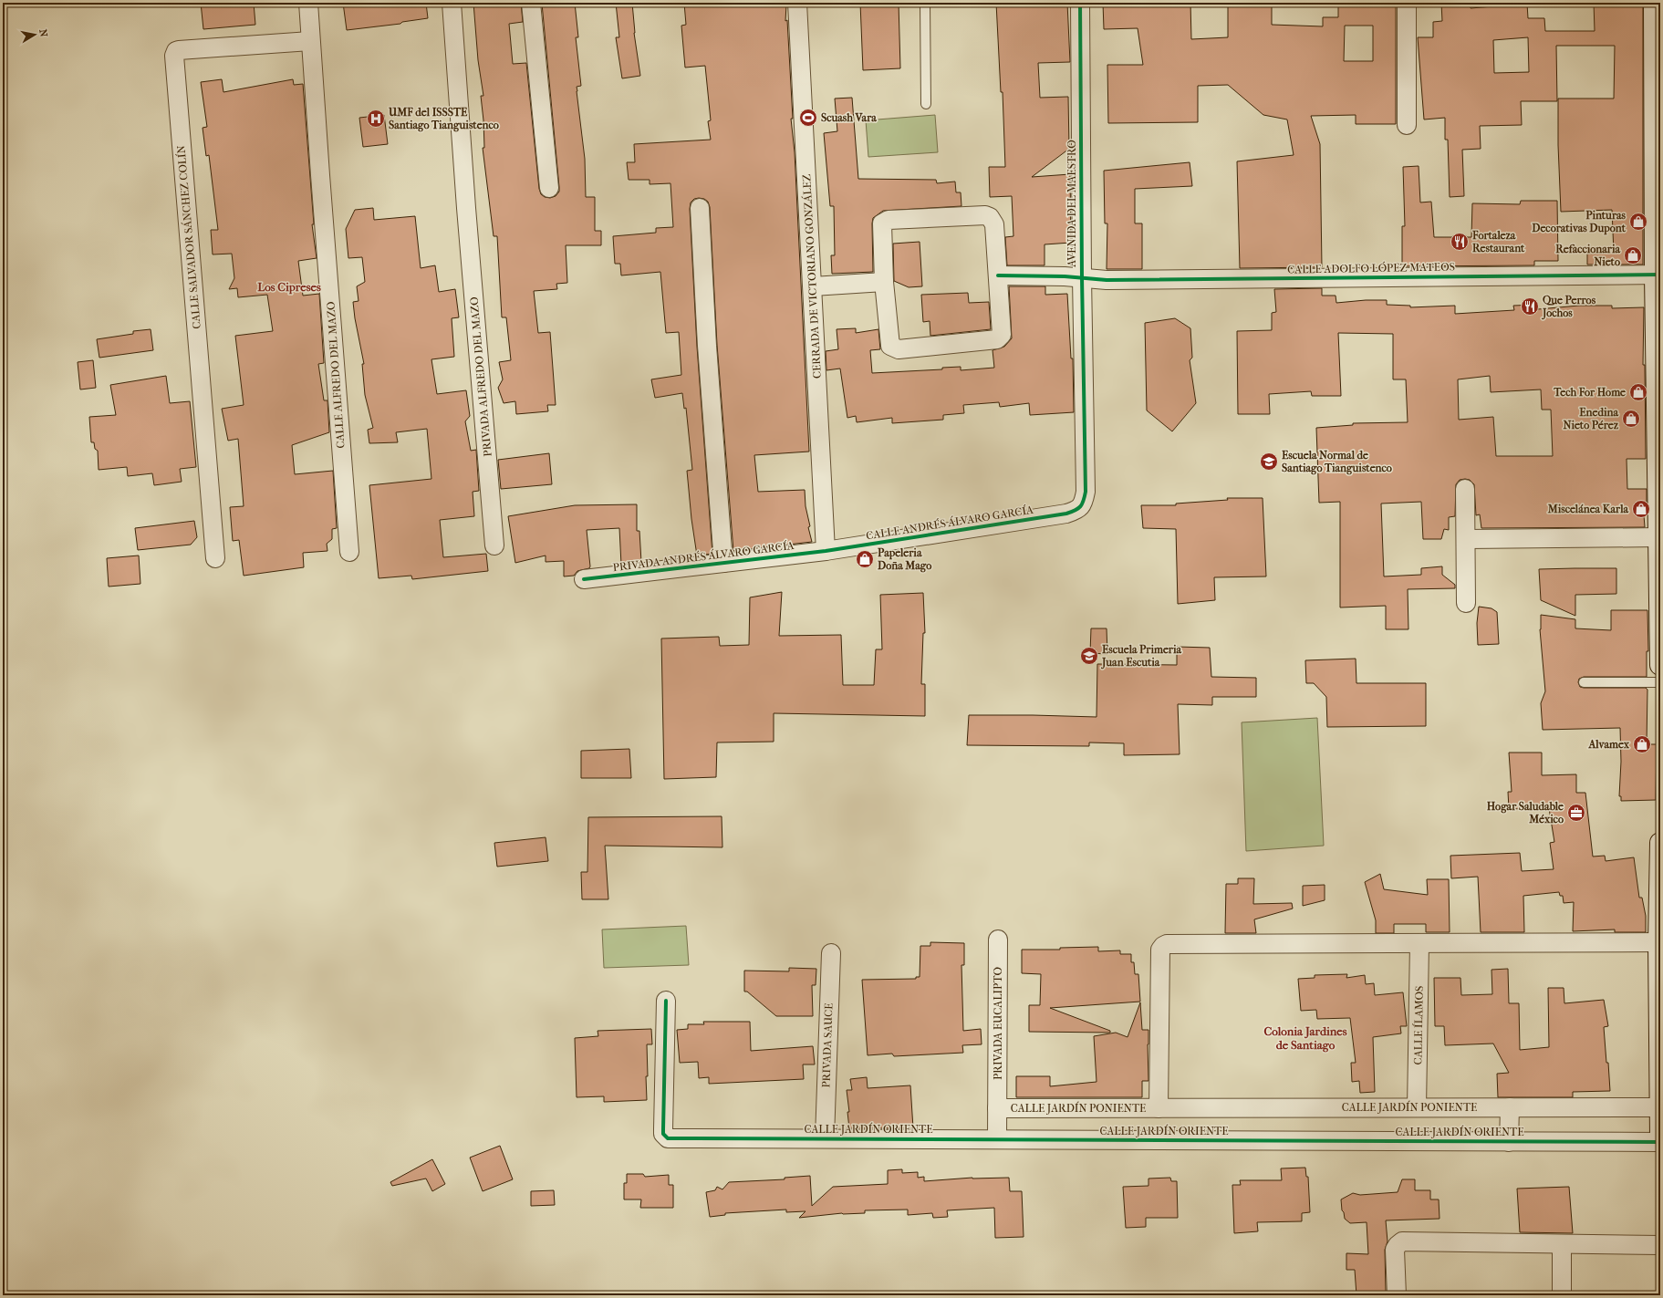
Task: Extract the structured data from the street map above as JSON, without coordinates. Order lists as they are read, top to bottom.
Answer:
{
  "streets": {
    "street": [
      "AVENIDA DEL MAESTRO",
      "CALLE SALVADOR SÁNCHEZ COLÍN",
      "CALLE ADOLFO LÓPEZ MATEOS",
      "CERRADA DE VICTORIANO GONZÁLEZ",
      "CALLE ALFREDO DEL MAZO",
      "PRIVADA ALFREDO DEL MAZO",
      "CALLE ANDRÉS ÁLVARO GARCÍA",
      "PRIVADA ANDRÉS ÁLVARO GARCÍA",
      "PRIVADA EUCALIPTO",
      "CALLE ÍLAMOS",
      "PRIVADA SAUCE",
      "CALLE JARDÍN PONIENTE",
      "CALLE JARDÍN ORIENTE"
    ]
  },
  "crossings": [
    ["AVENIDA DEL MAESTRO", "CALLE ADOLFO LÓPEZ MATEOS"],
    ["AVENIDA DEL MAESTRO", "CALLE ANDRÉS ÁLVARO GARCÍA"],
    ["CALLE SALVADOR SÁNCHEZ COLÍN", "CALLE ALFREDO DEL MAZO"],
    ["CERRADA DE VICTORIANO GONZÁLEZ", "CALLE ANDRÉS ÁLVARO GARCÍA"],
    ["CERRADA DE VICTORIANO GONZÁLEZ", "PRIVADA ANDRÉS ÁLVARO GARCÍA"],
    ["CALLE ANDRÉS ÁLVARO GARCÍA", "PRIVADA ANDRÉS ÁLVARO GARCÍA"],
    ["PRIVADA EUCALIPTO", "CALLE JARDÍN PONIENTE"],
    ["PRIVADA EUCALIPTO", "CALLE JARDÍN ORIENTE"],
    ["CALLE ÍLAMOS", "CALLE JARDÍN PONIENTE"],
    ["PRIVADA SAUCE", "CALLE JARDÍN ORIENTE"]
  ],
  "districts": ["Los Cipreses", "Colonia Jardines de Santiago"],
  "places": {
    "sports": ["Scuash Vara"],
    "hospital": ["UMF del ISSSTE Santiago Tianguistenco"],
    "shop": [
      "Pinturas Decorativas Dupont",
      "Refaccionaria Nieto",
      "Tech For Home",
      "Enedina Nieto Pérez",
      "Miscelánea Karla",
      "Papeleria Doña Mago",
      "Alvamex"
    ],
    "restaurant": ["Fortaleza Restaurant", "Que Perros Jochos"],
    "school or university": ["Escuela Normal de Santiago Tianguistenco", "Escuela Primeria Juan Escutia"],
    "office": ["Hogar Saludable México"]
  },
  "north": "right"
}
